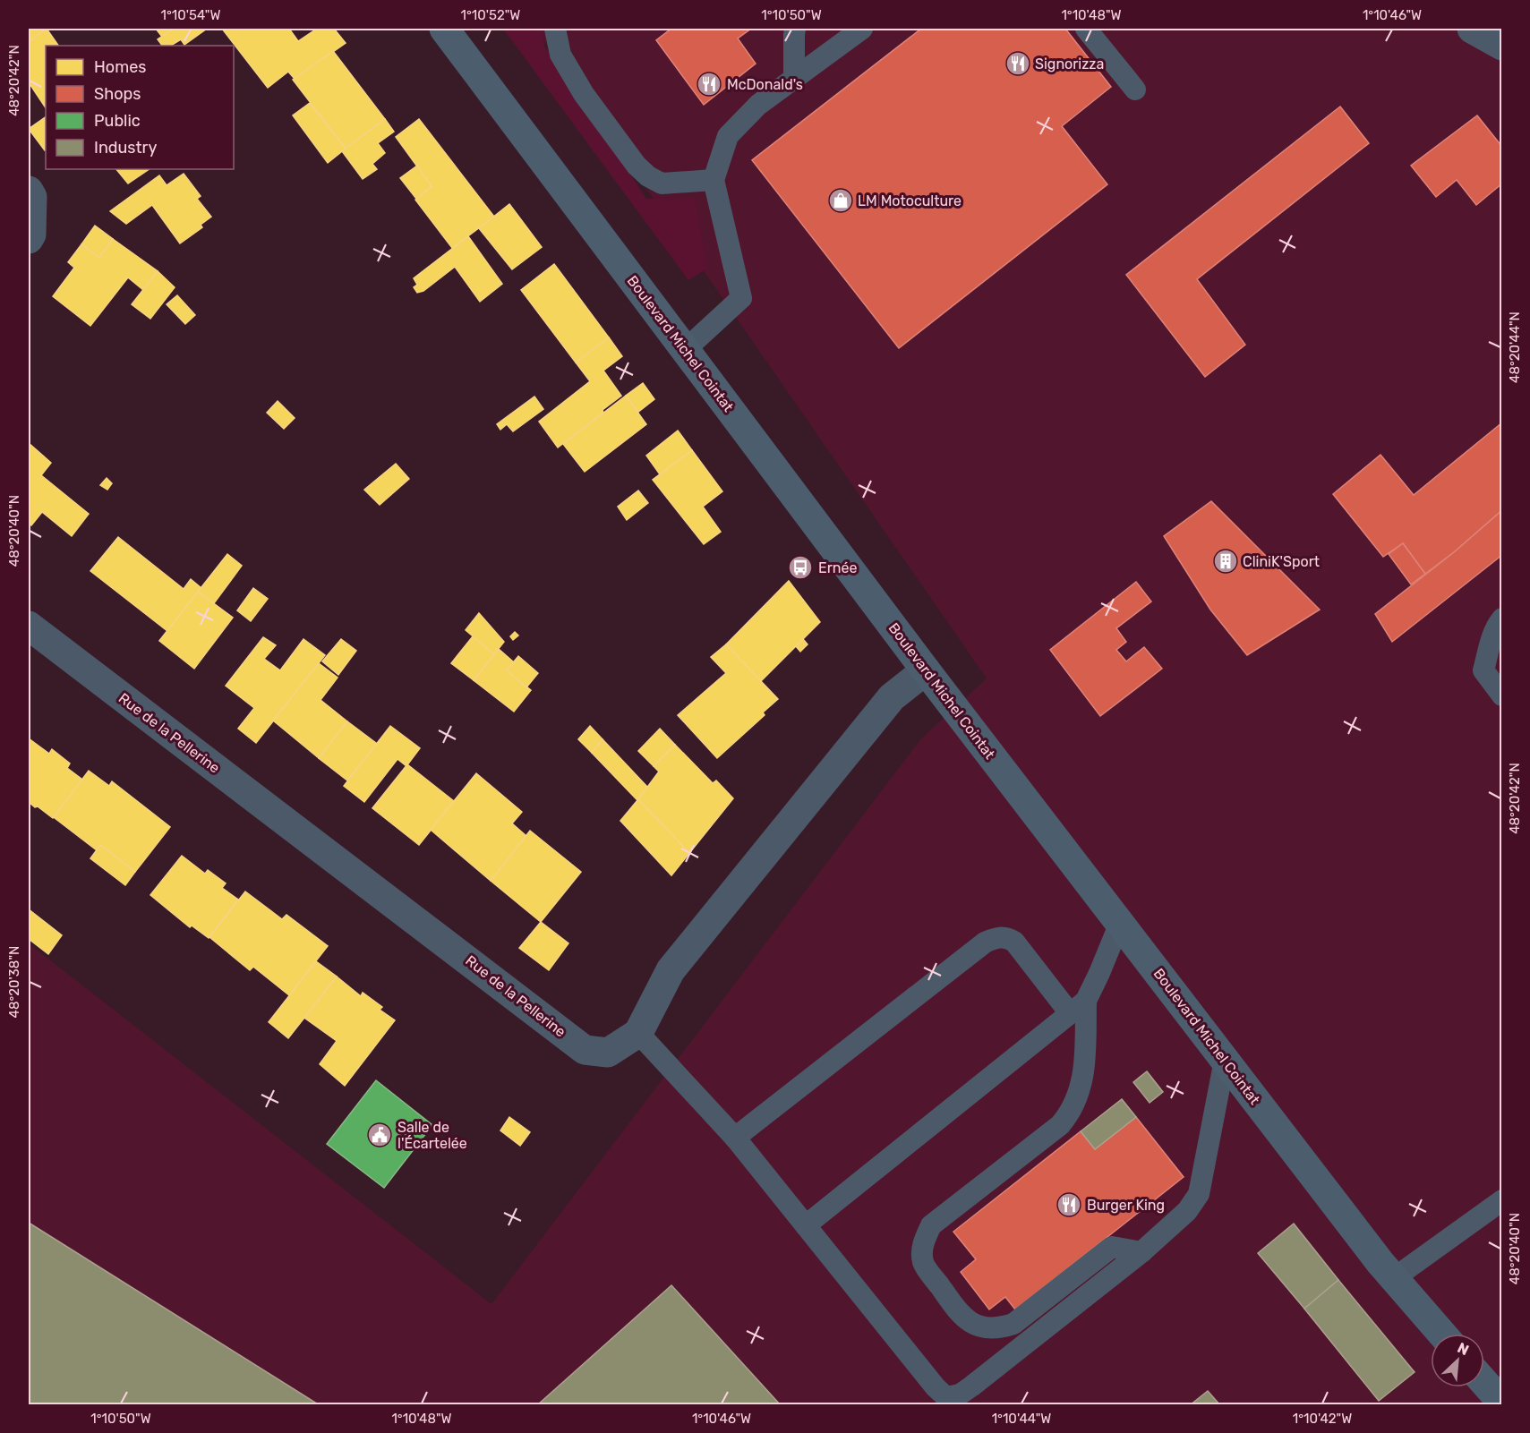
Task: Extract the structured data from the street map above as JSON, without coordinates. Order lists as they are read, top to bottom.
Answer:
{
  "streets": {
    "main road": ["Boulevard Michel Cointat"],
    "street": ["Rue de la Pellerine"]
  },
  "crossings": [
    ["Boulevard Michel Cointat", "Rue de la Pellerine"]
  ],
  "places": {
    "restaurant": ["Signorizza", "McDonald's", "Burger King"],
    "shop": ["LM Motoculture"],
    "building": ["CliniK'Sport"],
    "bus stop": ["Ernée"],
    "public building": ["Salle de l'Écartelée"]
  },
  "legend": [
    "Homes",
    "Shops",
    "Public",
    "Industry"
  ],
  "north": "top right",
  "coordinates": [
    "1°10'54\"W",
    "1°10'52\"W",
    "1°10'50\"W",
    "1°10'48\"W",
    "1°10'46\"W",
    "48°20'42\"N",
    "48°20'44\"N",
    "48°20'40\"N",
    "48°20'38\"N",
    "1°10'44\"W",
    "1°10'42\"W"
  ]
}
